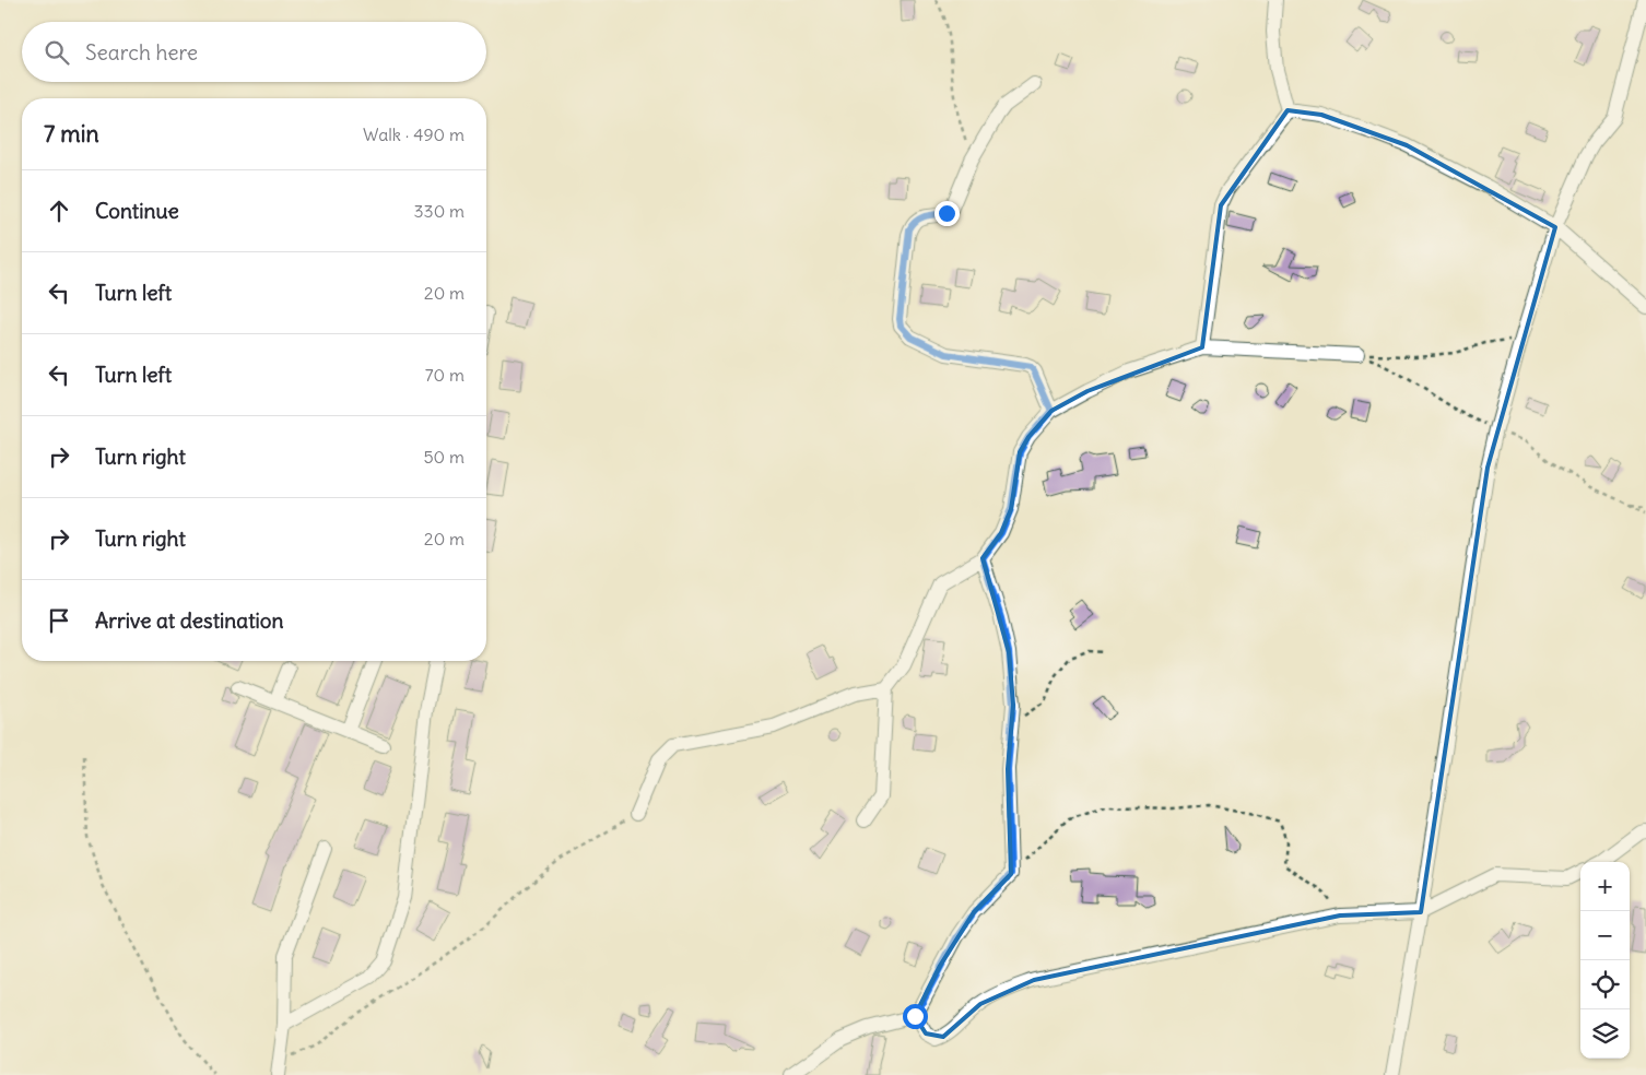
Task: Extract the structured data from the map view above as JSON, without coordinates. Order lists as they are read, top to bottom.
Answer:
{
  "page": {
    "search": "Search here",
    "heading": ["7 min", "Walk · 490 m"],
    "list": [
      ["Continue", "330 m"],
      ["Turn left", "20 m"],
      ["Turn left", "70 m"],
      ["Turn right", "50 m"],
      ["Turn right", "20 m"],
      "Arrive at destination"
    ],
    "map_buttons": ["+", "−"]
  }
}
